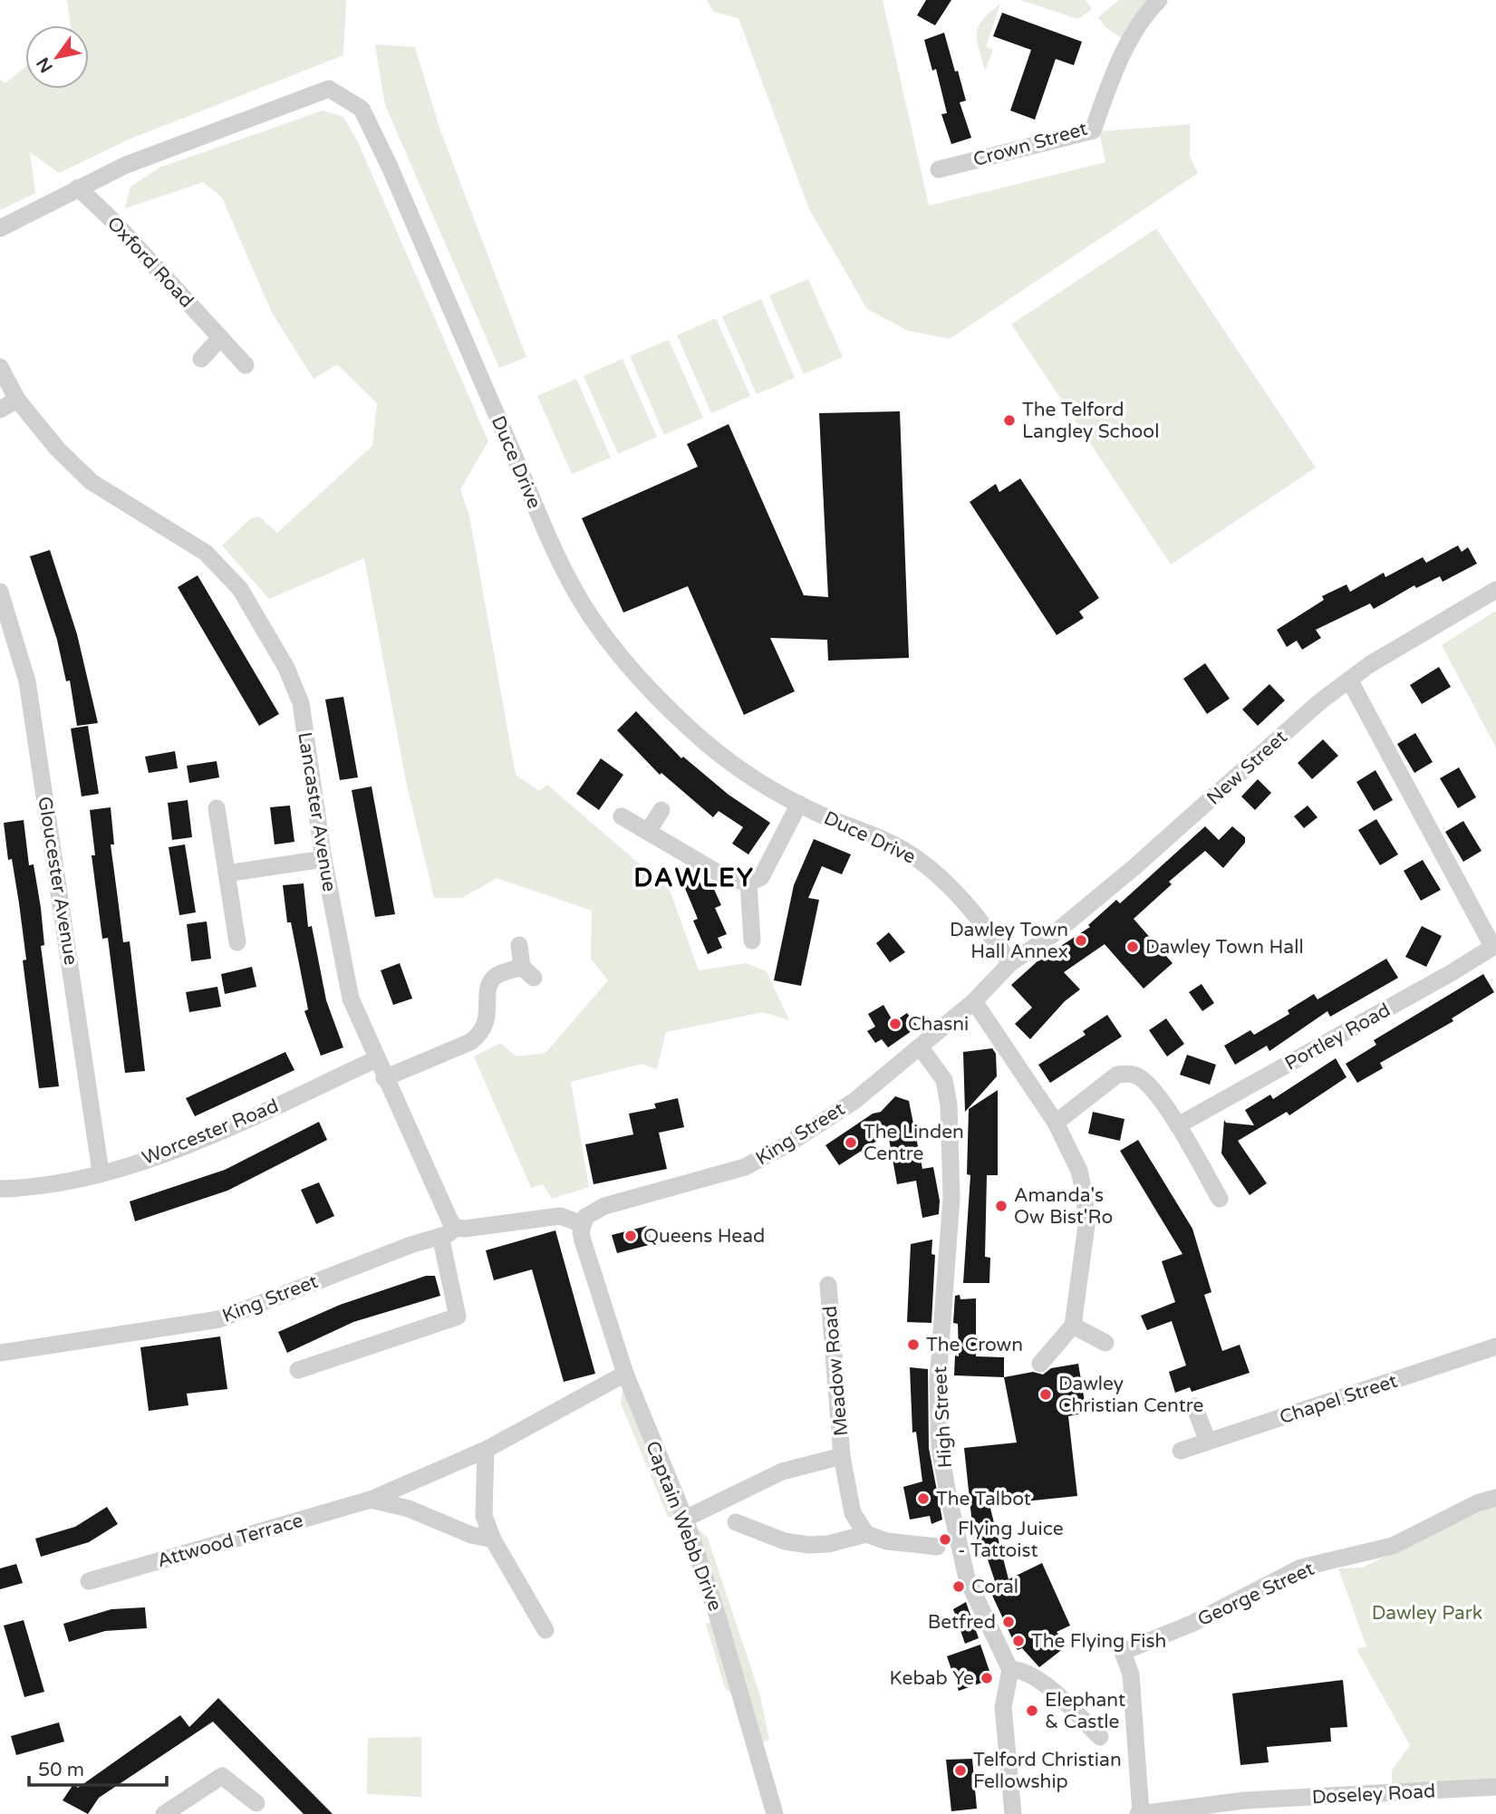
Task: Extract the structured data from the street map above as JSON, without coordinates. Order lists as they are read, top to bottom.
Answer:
{
  "streets": {
    "street": [
      "Crown Street",
      "Oxford Road",
      "Duce Drive",
      "New Street",
      "Lancaster Avenue",
      "Gloucester Avenue",
      "Portley Road",
      "Worcester Road",
      "King Street",
      "Meadow Road",
      "Chapel Street",
      "High Street",
      "Captain Webb Drive",
      "Attwood Terrace",
      "George Street",
      "Doseley Road"
    ]
  },
  "crossings": [
    ["Oxford Road", "Duce Drive"],
    ["Duce Drive", "New Street"],
    ["New Street", "King Street"],
    ["Lancaster Avenue", "Worcester Road"],
    ["Lancaster Avenue", "King Street"],
    ["Gloucester Avenue", "Worcester Road"],
    ["King Street", "High Street"],
    ["King Street", "Captain Webb Drive"],
    ["Meadow Road", "Captain Webb Drive"],
    ["Captain Webb Drive", "Attwood Terrace"],
    ["George Street", "Doseley Road"]
  ],
  "districts": ["DAWLEY"],
  "parks": ["Dawley Park"],
  "places": [
    "The Telford Langley School",
    "Dawley Town Hall Annex",
    "Dawley Town Hall",
    "Chasni",
    "The Linden Centre",
    "Amanda's Ow Bist'Ro",
    "Queens Head",
    "The Crown",
    "Dawley Christian Centre",
    "The Talbot",
    "Flying Juice - Tattoist",
    "Coral",
    "Betfred",
    "The Flying Fish",
    "Kebab Ye",
    "Elephant & Castle",
    "Telford Christian Fellowship"
  ],
  "scale_bar": "50 m",
  "north": "bottom left"
}
